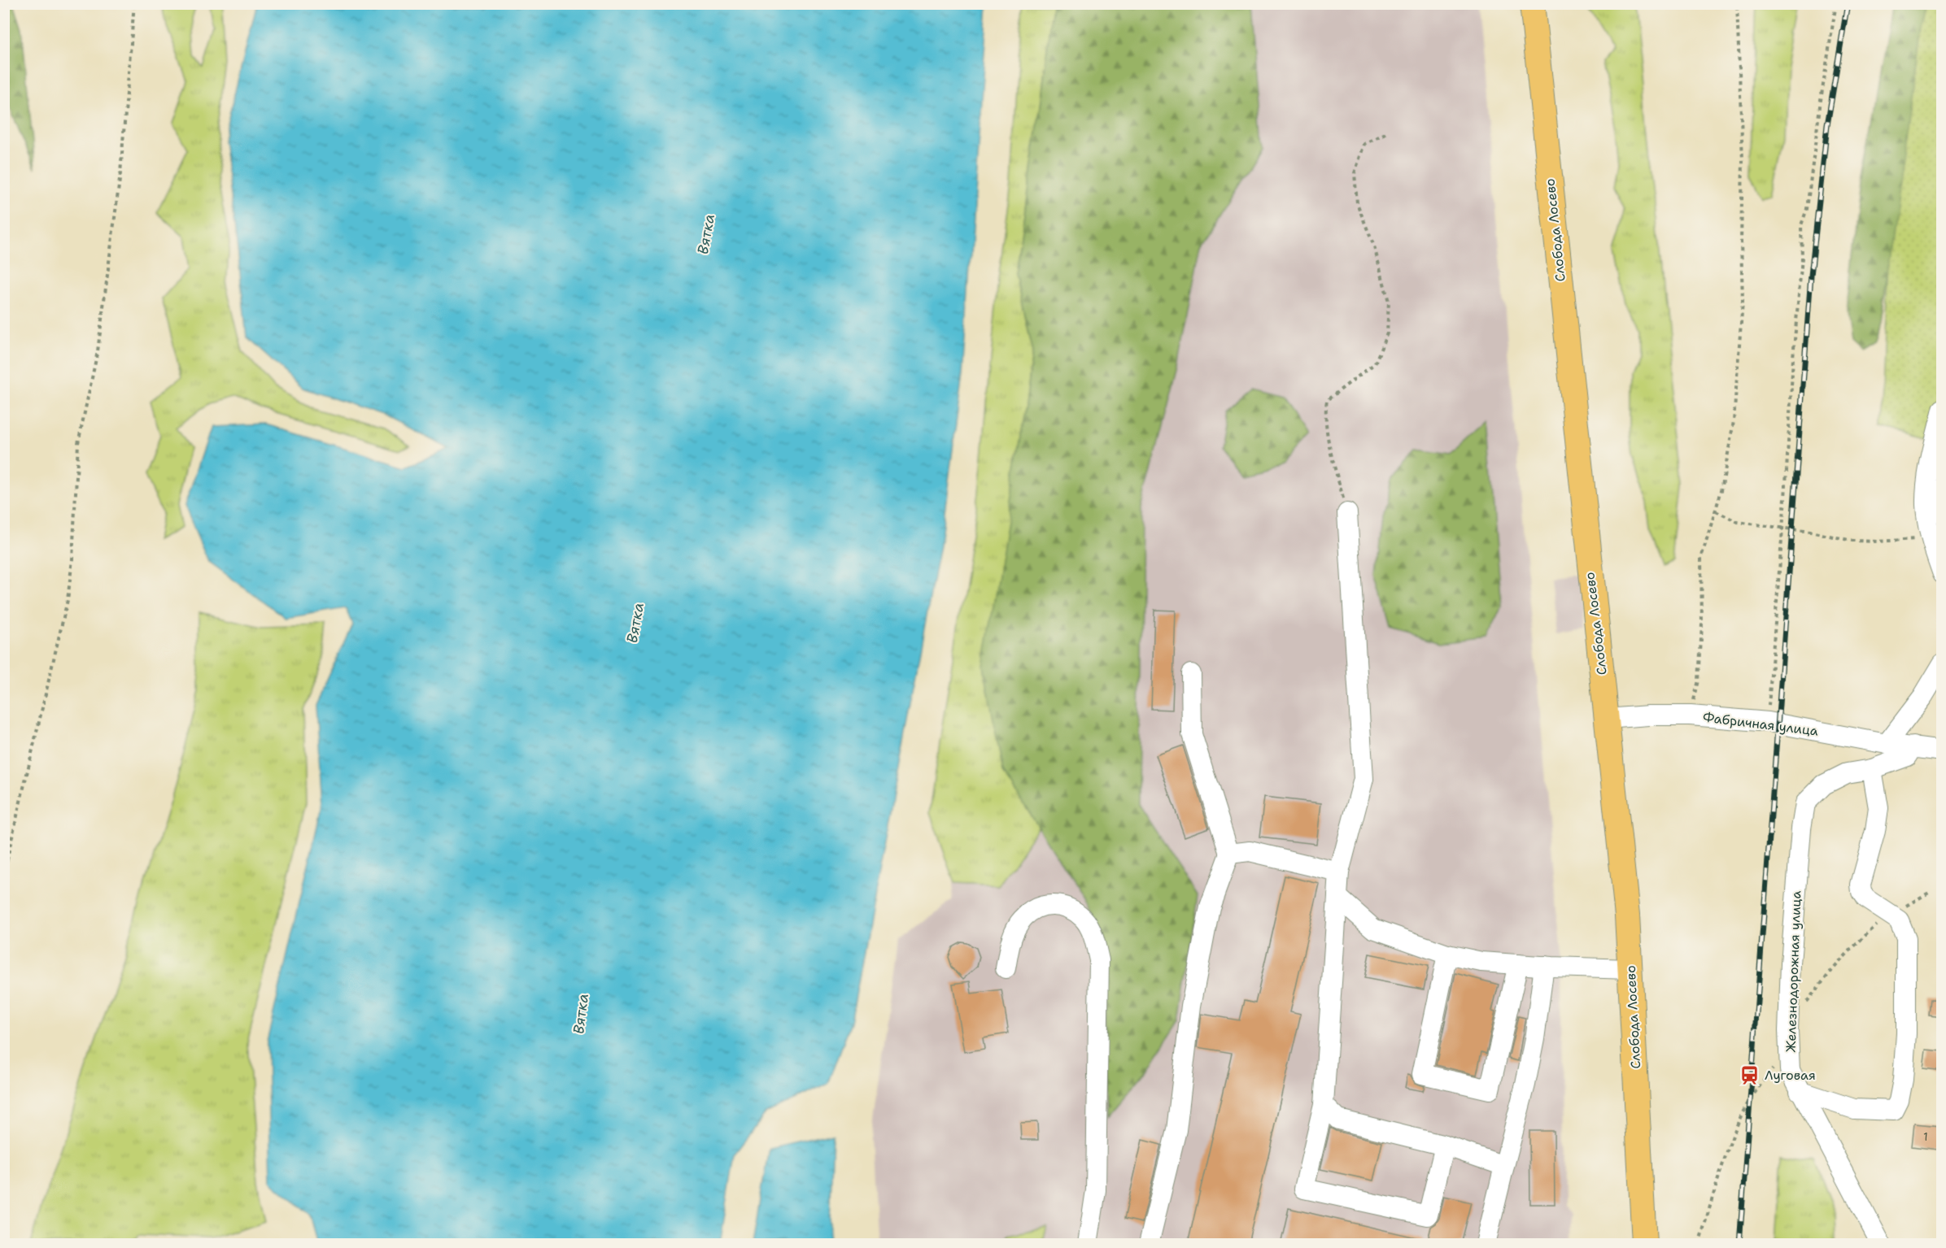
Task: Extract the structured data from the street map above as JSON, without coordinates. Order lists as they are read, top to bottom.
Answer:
{
  "streets": {
    "main road": ["Слобода Лосево"],
    "street": ["Фабричная улица", "Железнодорожная улица"]
  },
  "crossings": [
    ["Слобода Лосево", "Фабричная улица"],
    ["Фабричная улица", "Железнодорожная улица"]
  ],
  "water": ["Вятка"],
  "places": {
    "station": ["Луговая"]
  },
  "house_numbers": ["1"]
}
